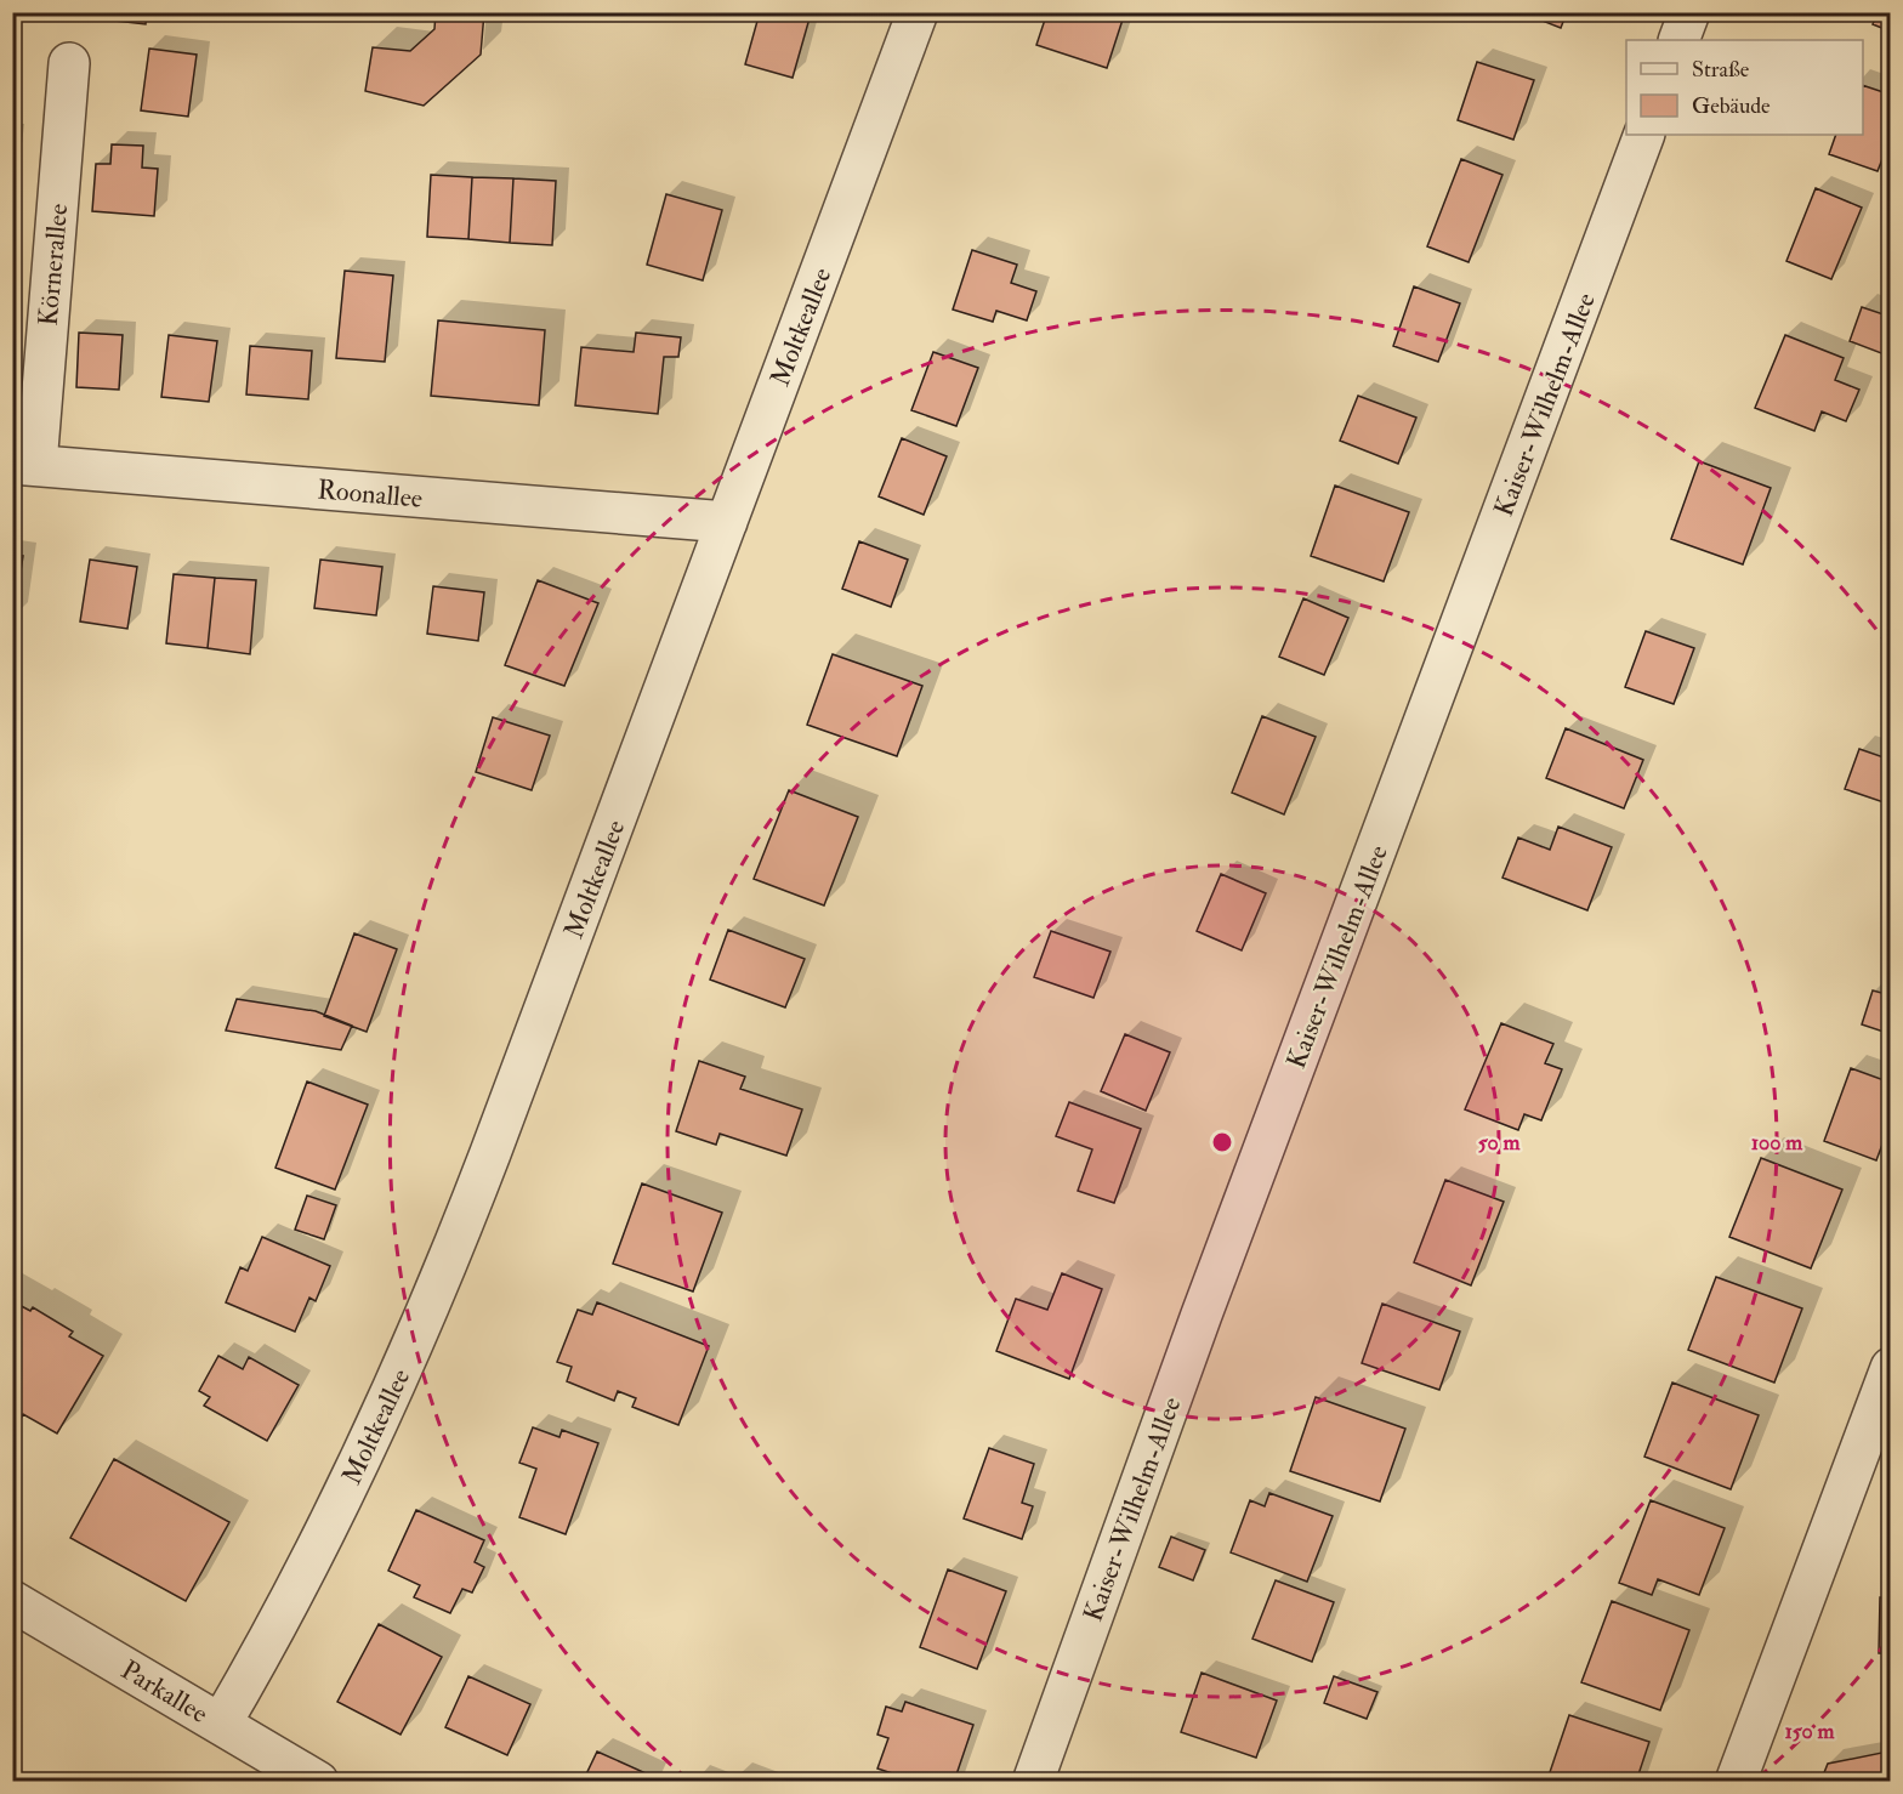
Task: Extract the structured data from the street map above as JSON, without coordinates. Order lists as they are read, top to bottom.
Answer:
{
  "streets": {
    "street": [
      "Körnerallee",
      "Moltkeallee",
      "Kaiser-Wilhelm-Allee",
      "Roonallee",
      "Parkallee"
    ]
  },
  "crossings": [
    ["Körnerallee", "Roonallee"],
    ["Moltkeallee", "Roonallee"],
    ["Moltkeallee", "Parkallee"]
  ],
  "legend": ["Straße", "Gebäude"],
  "rings": ["50 m", "100 m", "150 m"]
}
